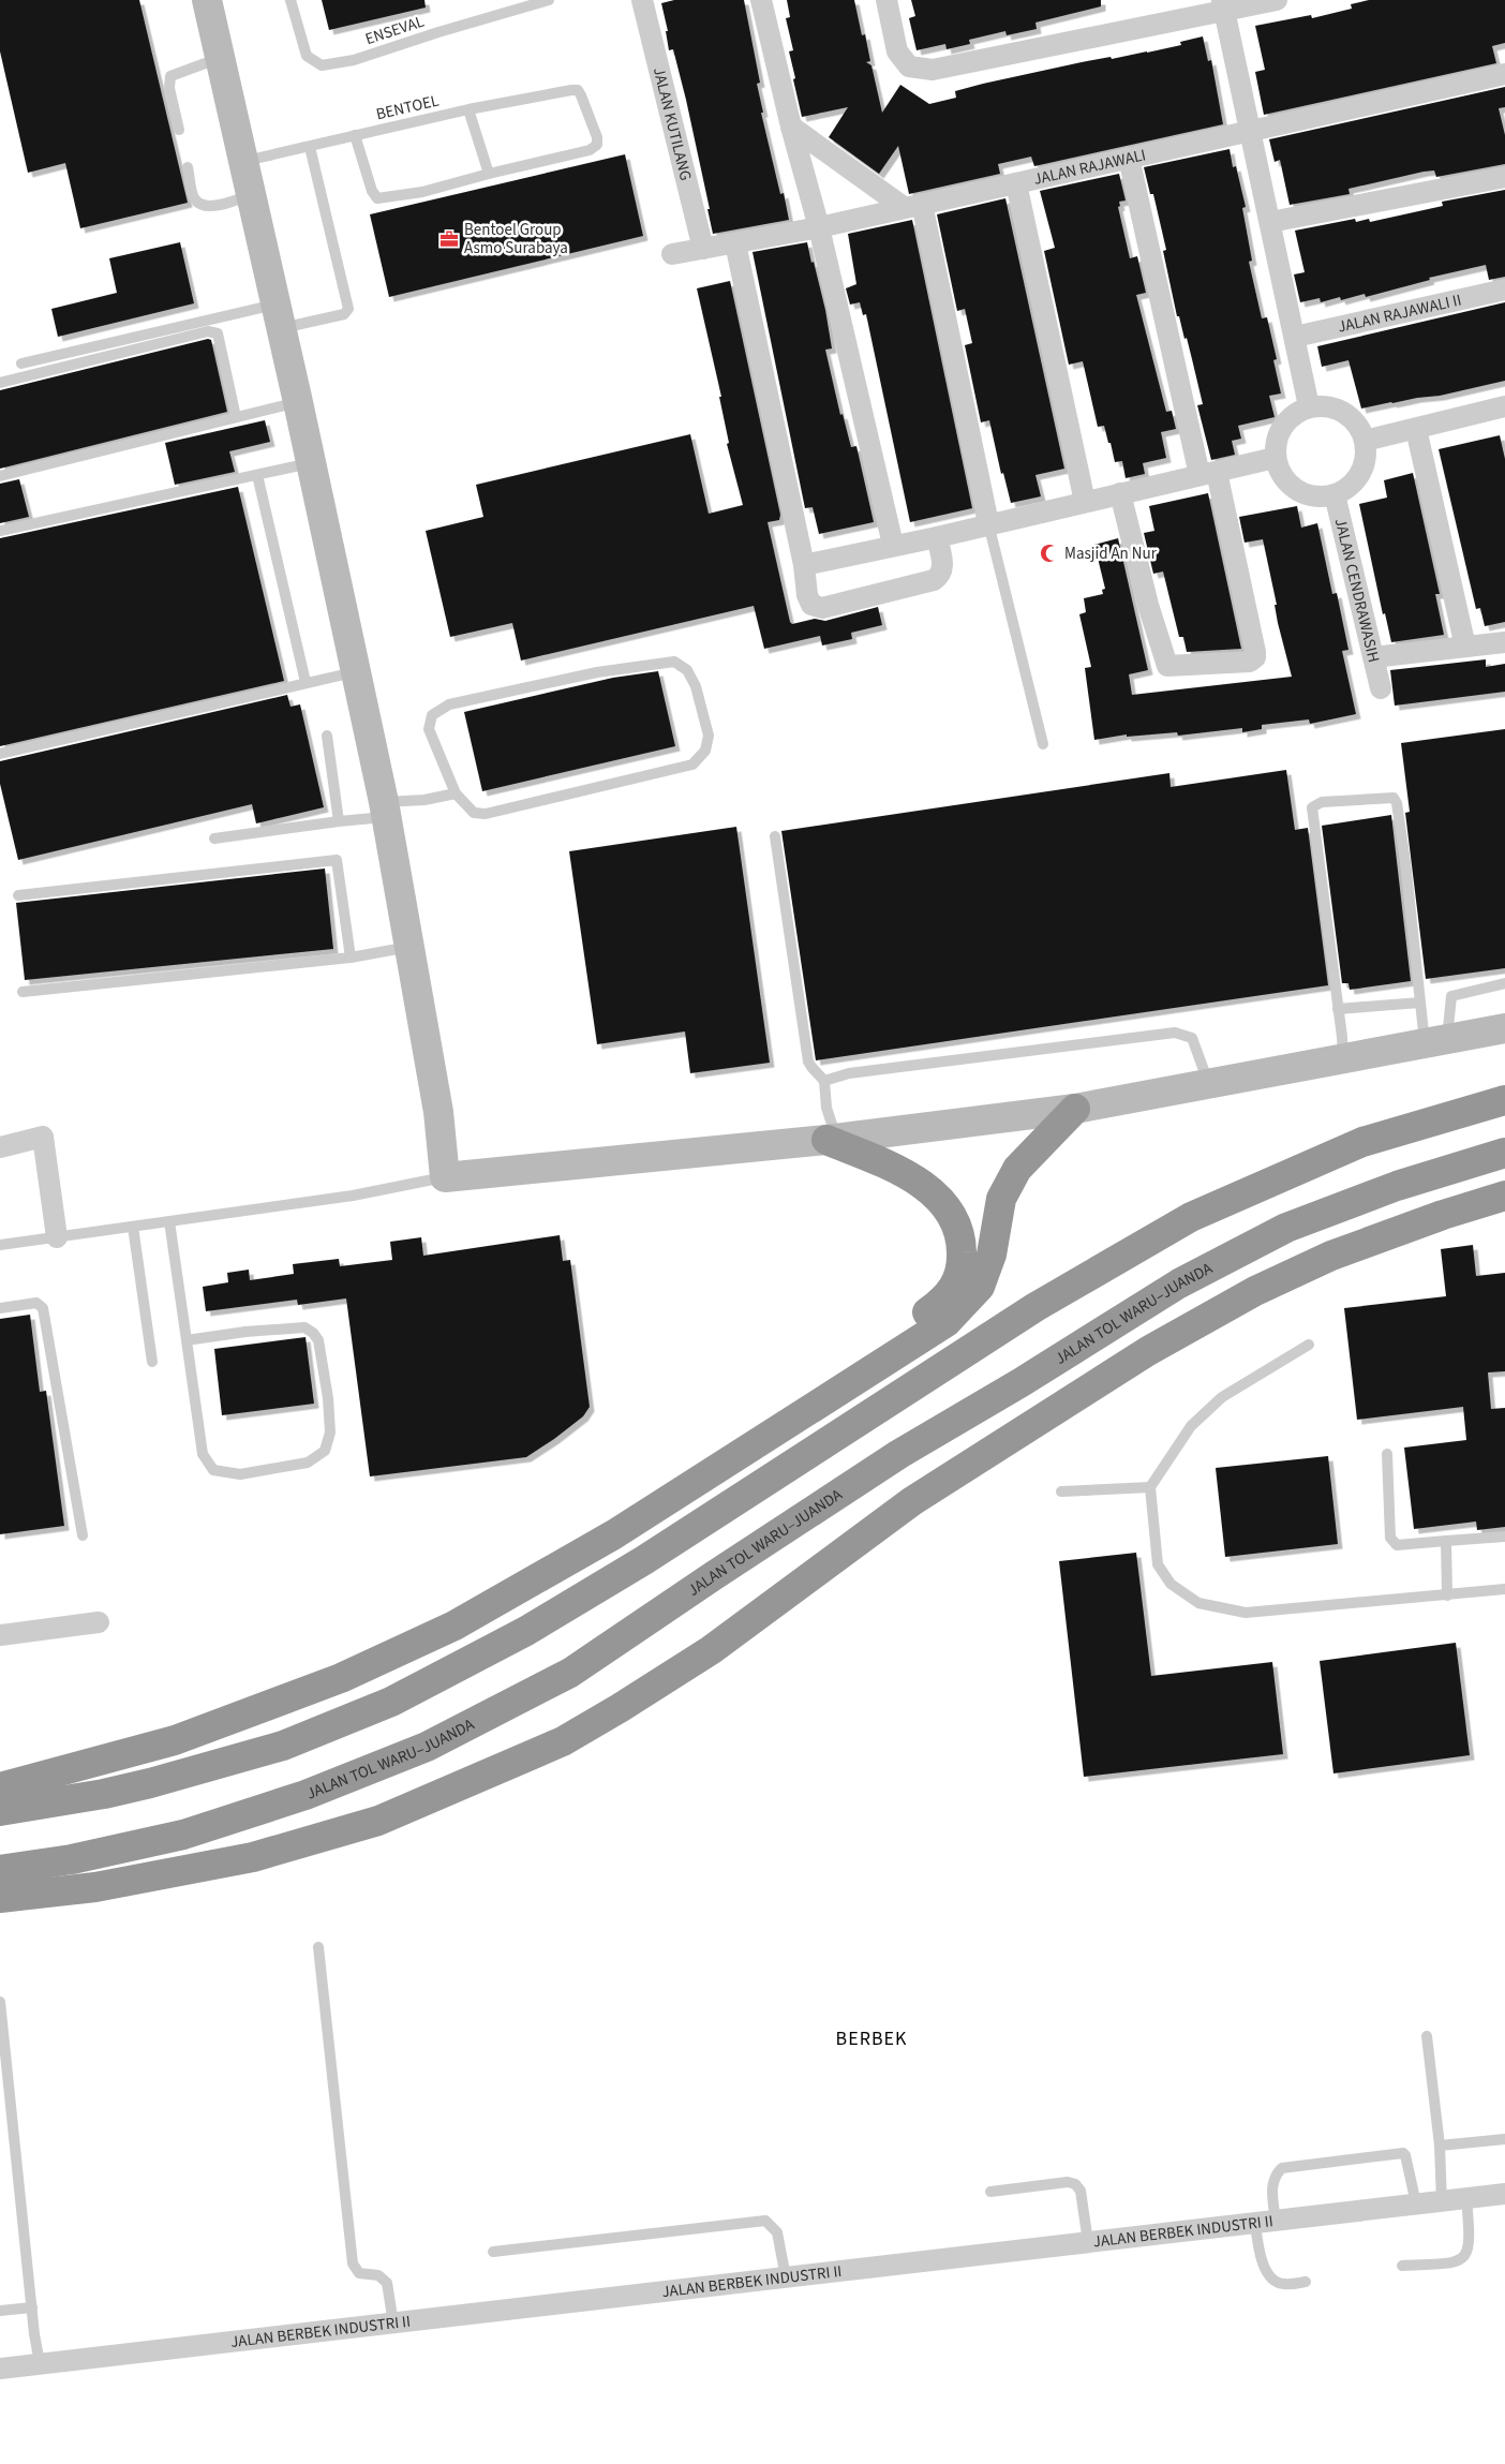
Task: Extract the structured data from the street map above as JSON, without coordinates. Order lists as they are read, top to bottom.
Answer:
{
  "streets": {
    "highway": ["JALAN TOL WARU–JUANDA"],
    "street": [
      "JALAN KUTILANG",
      "JALAN RAJAWALI",
      "JALAN RAJAWALI II",
      "JALAN CENDRAWASIH",
      "JALAN BERBEK INDUSTRI II"
    ],
    "lane": ["ENSEVAL", "BENTOEL"]
  },
  "crossings": [
    ["JALAN KUTILANG", "JALAN RAJAWALI"]
  ],
  "districts": ["BERBEK"],
  "places": {
    "office": ["Bentoel Group Asmo Surabaya"],
    "mosque": ["Masjid An Nur"]
  }
}
